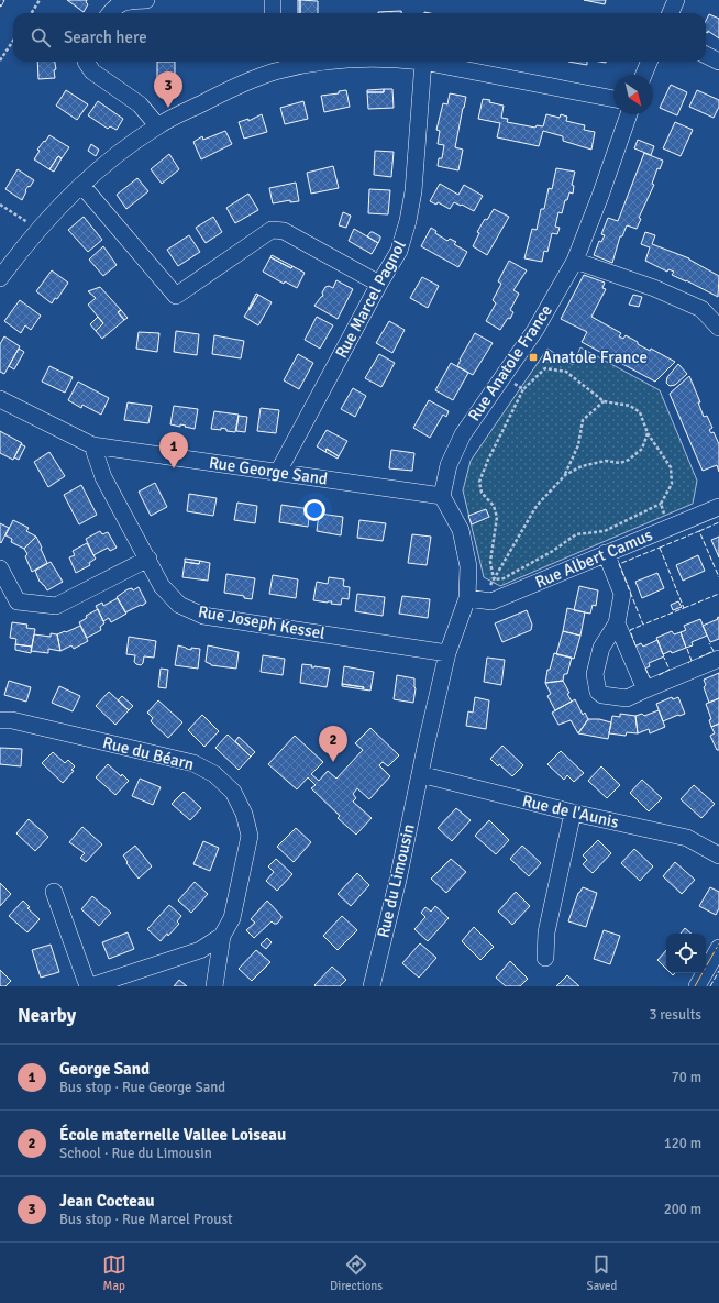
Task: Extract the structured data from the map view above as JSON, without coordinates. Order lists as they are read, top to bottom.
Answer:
{
  "streets": {
    "street": [
      "Rue Marcel Pagnol",
      "Rue Anatole France",
      "Rue George Sand",
      "Rue Albert Camus",
      "Rue Joseph Kessel",
      "Rue du Béarn",
      "Rue de l'Aunis",
      "Rue du Limousin"
    ]
  },
  "crossings": [
    ["Rue Marcel Pagnol", "Rue George Sand"],
    ["Rue Anatole France", "Rue George Sand"],
    ["Rue George Sand", "Rue Joseph Kessel"],
    ["Rue de l'Aunis", "Rue du Limousin"]
  ],
  "places": {
    "transit": ["Anatole France"]
  },
  "north": "bottom right",
  "page": {
    "search": "Search here",
    "pins": ["3", "1", "2"],
    "heading": ["Nearby", "3 results"],
    "list": [
      {
        "mark": "1",
        "name": "George Sand",
        "note": "Bus stop · Rue George Sand",
        "value": "70 m"
      },
      {
        "mark": "2",
        "name": "École maternelle Vallee Loiseau",
        "note": "School · Rue du Limousin",
        "value": "120 m"
      },
      {
        "mark": "3",
        "name": "Jean Cocteau",
        "note": "Bus stop · Rue Marcel Proust",
        "value": "200 m"
      }
    ],
    "nav": ["Map", "Directions", "Saved"]
  }
}
